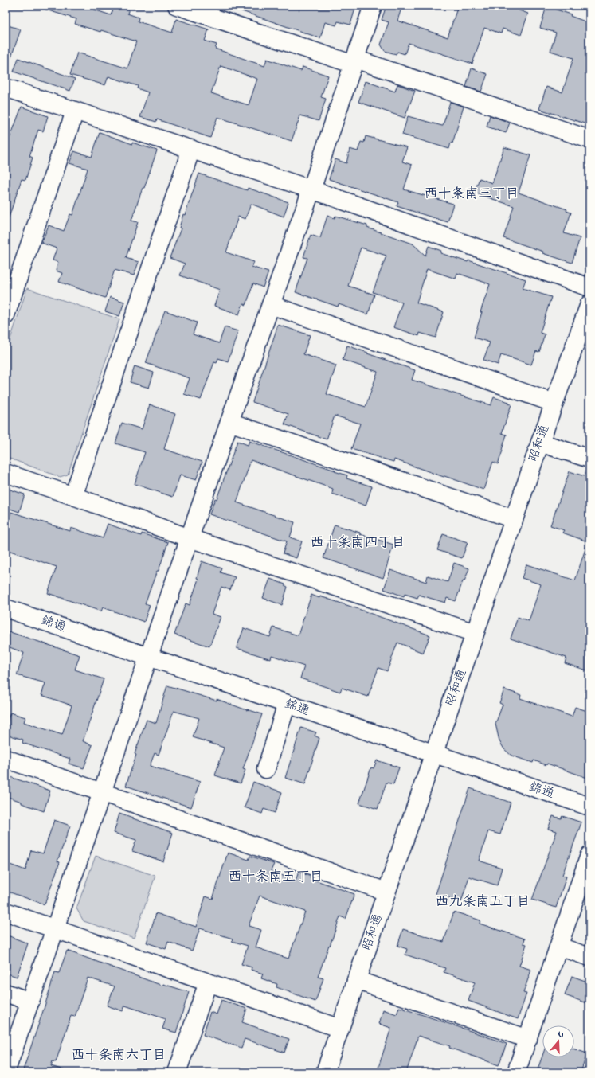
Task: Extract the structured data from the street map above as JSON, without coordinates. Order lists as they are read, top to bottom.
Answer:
{
  "streets": {
    "street": ["昭和通", "錦通"]
  },
  "crossings": [
    ["昭和通", "錦通"]
  ],
  "districts": [
    "西十条南三丁目",
    "西十条南四丁目",
    "西十条南五丁目",
    "西九条南五丁目",
    "西十条南六丁目"
  ],
  "north": "top"
}
